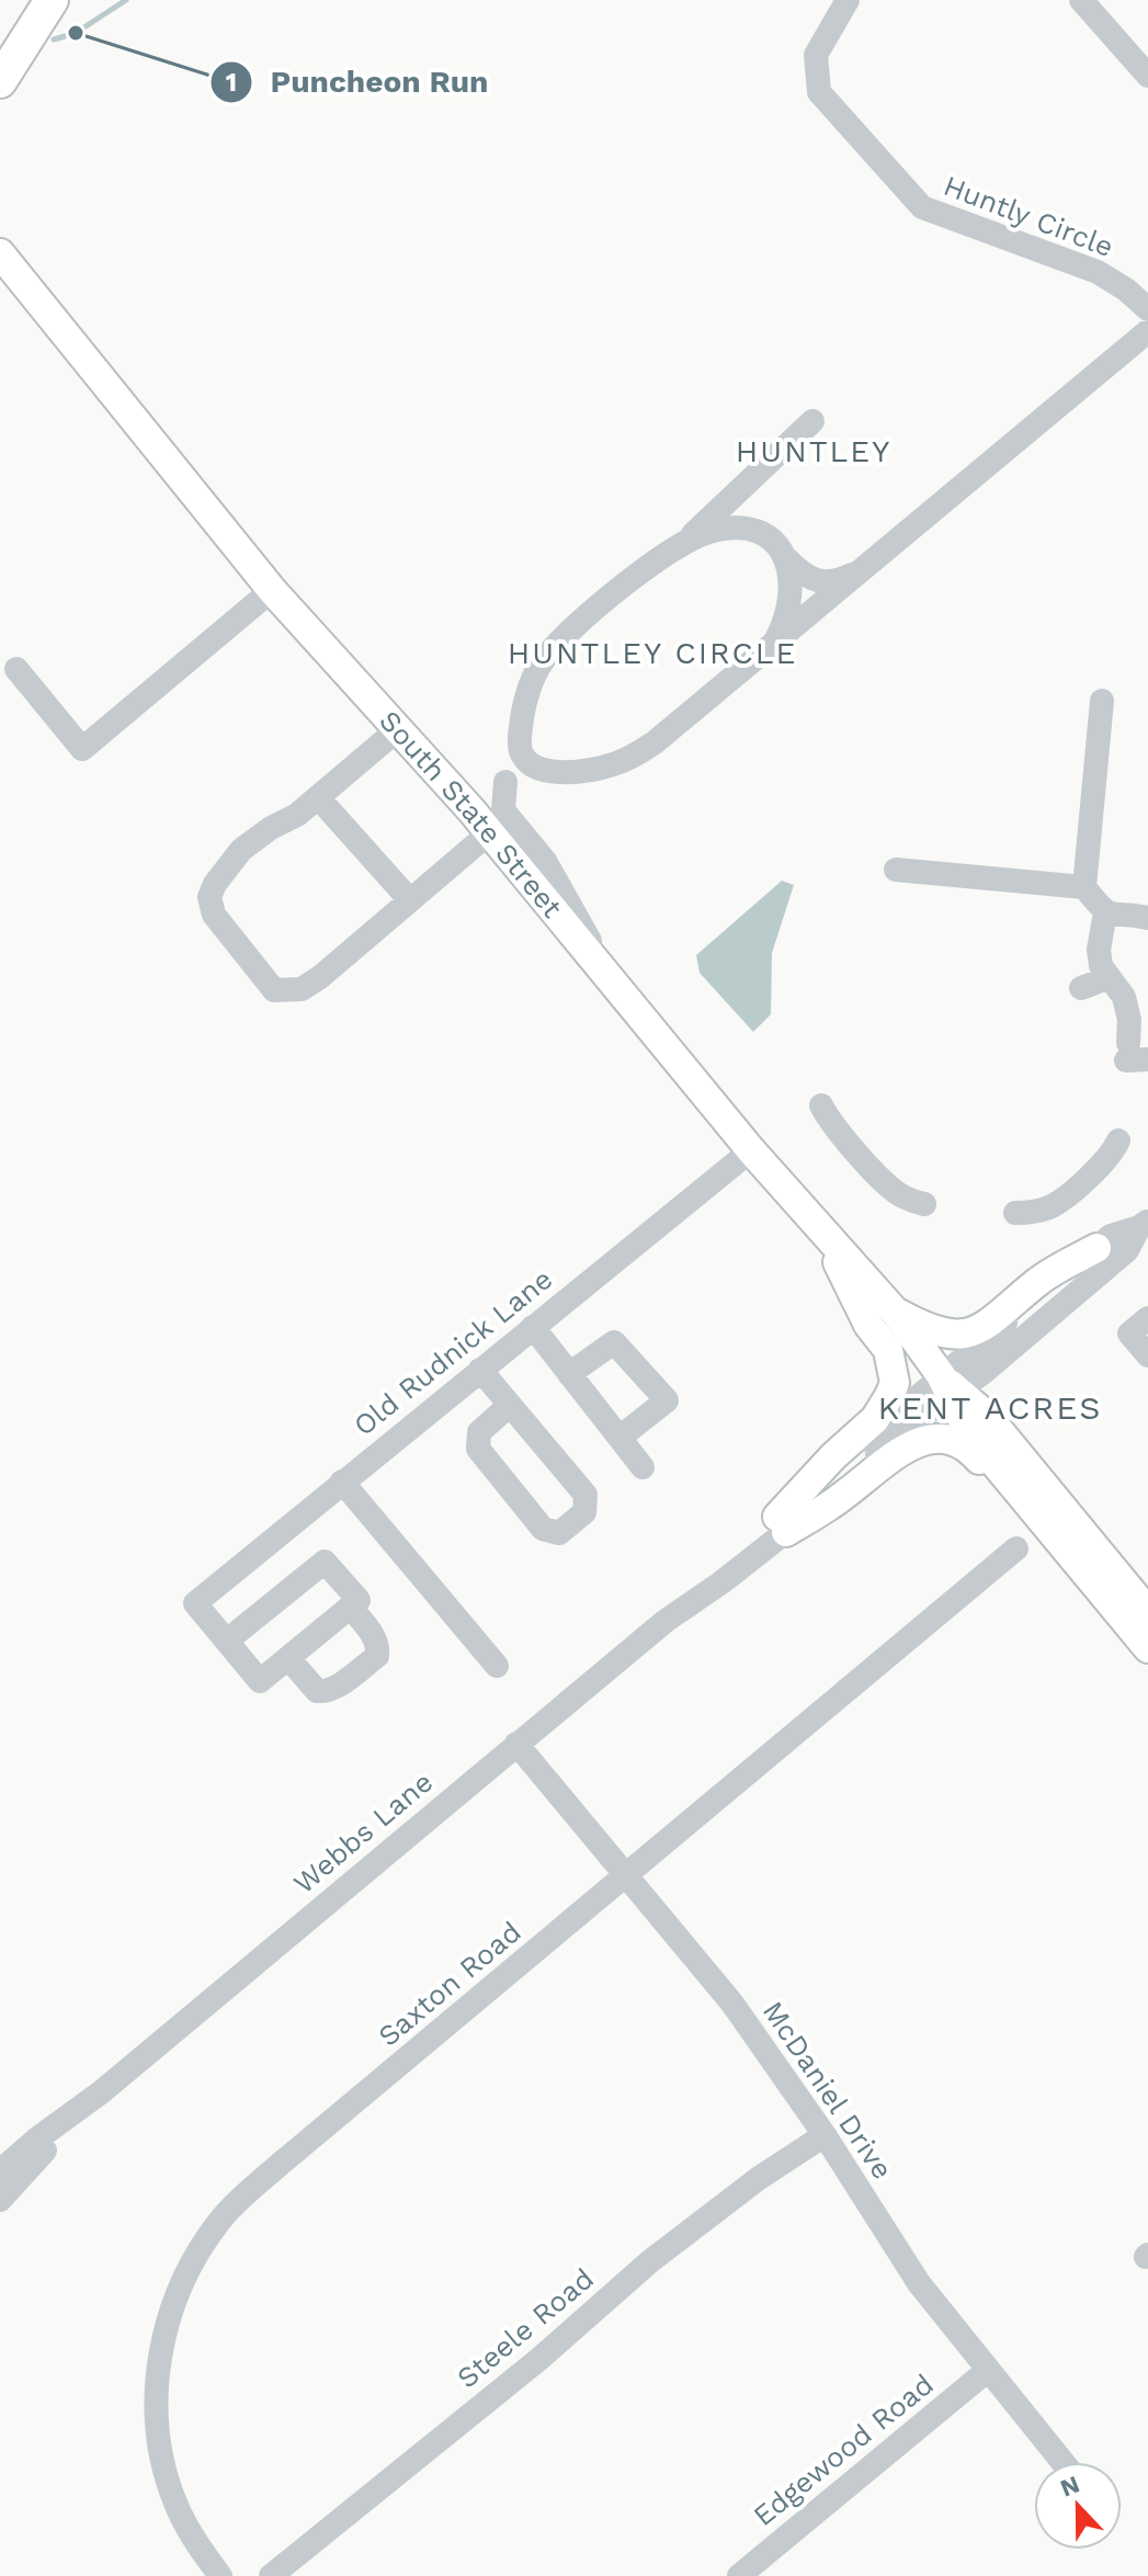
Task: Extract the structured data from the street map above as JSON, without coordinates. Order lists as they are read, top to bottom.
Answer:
{
  "streets": {
    "main road": ["South State Street"],
    "street": [
      "Huntly Circle",
      "Old Rudnick Lane",
      "Webbs Lane",
      "Saxton Road",
      "McDaniel Drive",
      "Steele Road",
      "Edgewood Road"
    ]
  },
  "crossings": [
    ["South State Street", "Old Rudnick Lane"],
    ["South State Street", "Webbs Lane"],
    ["Webbs Lane", "McDaniel Drive"],
    ["Saxton Road", "McDaniel Drive"],
    ["McDaniel Drive", "Steele Road"],
    ["McDaniel Drive", "Edgewood Road"]
  ],
  "districts": ["HUNTLEY", "HUNTLEY CIRCLE", "KENT ACRES"],
  "places": ["Puncheon Run"],
  "north": "top"
}
